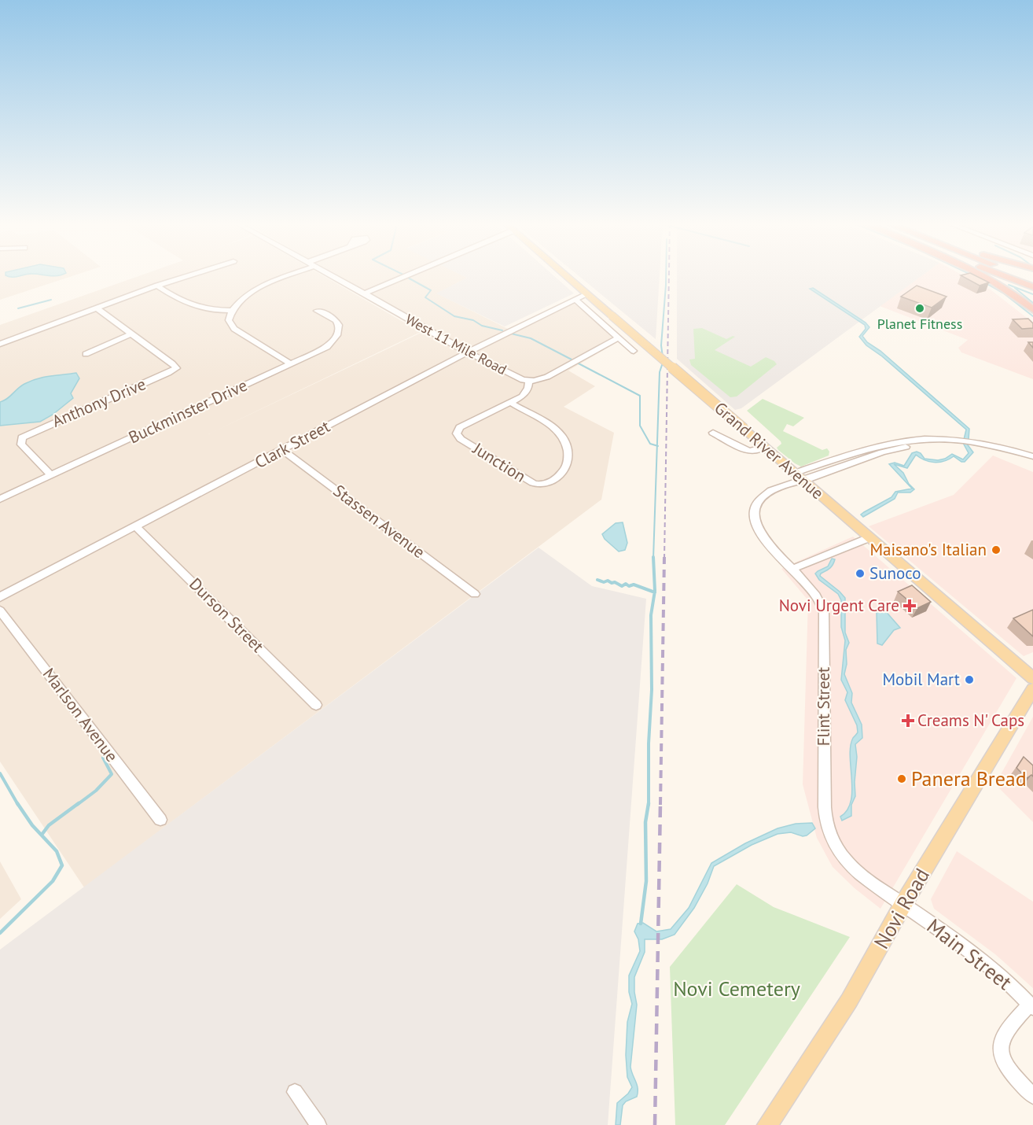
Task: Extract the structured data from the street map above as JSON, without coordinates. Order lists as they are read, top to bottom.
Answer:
{
  "streets": {
    "main road": ["Grand River Avenue", "Novi Road"],
    "street": [
      "West 11 Mile Road",
      "Anthony Drive",
      "Buckminster Drive",
      "Clark Street",
      "Junction",
      "Stassen Avenue",
      "Durson Street",
      "Flint Street",
      "Marlson Avenue",
      "Main Street"
    ]
  },
  "crossings": [
    ["West 11 Mile Road", "Clark Street"],
    ["Anthony Drive", "Buckminster Drive"],
    ["Clark Street", "Grand River Avenue"],
    ["Clark Street", "Stassen Avenue"],
    ["Clark Street", "Durson Street"],
    ["Grand River Avenue", "Flint Street"],
    ["Flint Street", "Novi Road"],
    ["Flint Street", "Main Street"],
    ["Novi Road", "Main Street"]
  ],
  "parks": ["Novi Cemetery"],
  "places": {
    "other": [
      "Planet Fitness",
      "Maisano's Italian",
      "Sunoco",
      "Mobil Mart",
      "Panera Bread"
    ],
    "health": ["Novi Urgent Care", "Creams N' Caps"]
  }
}
